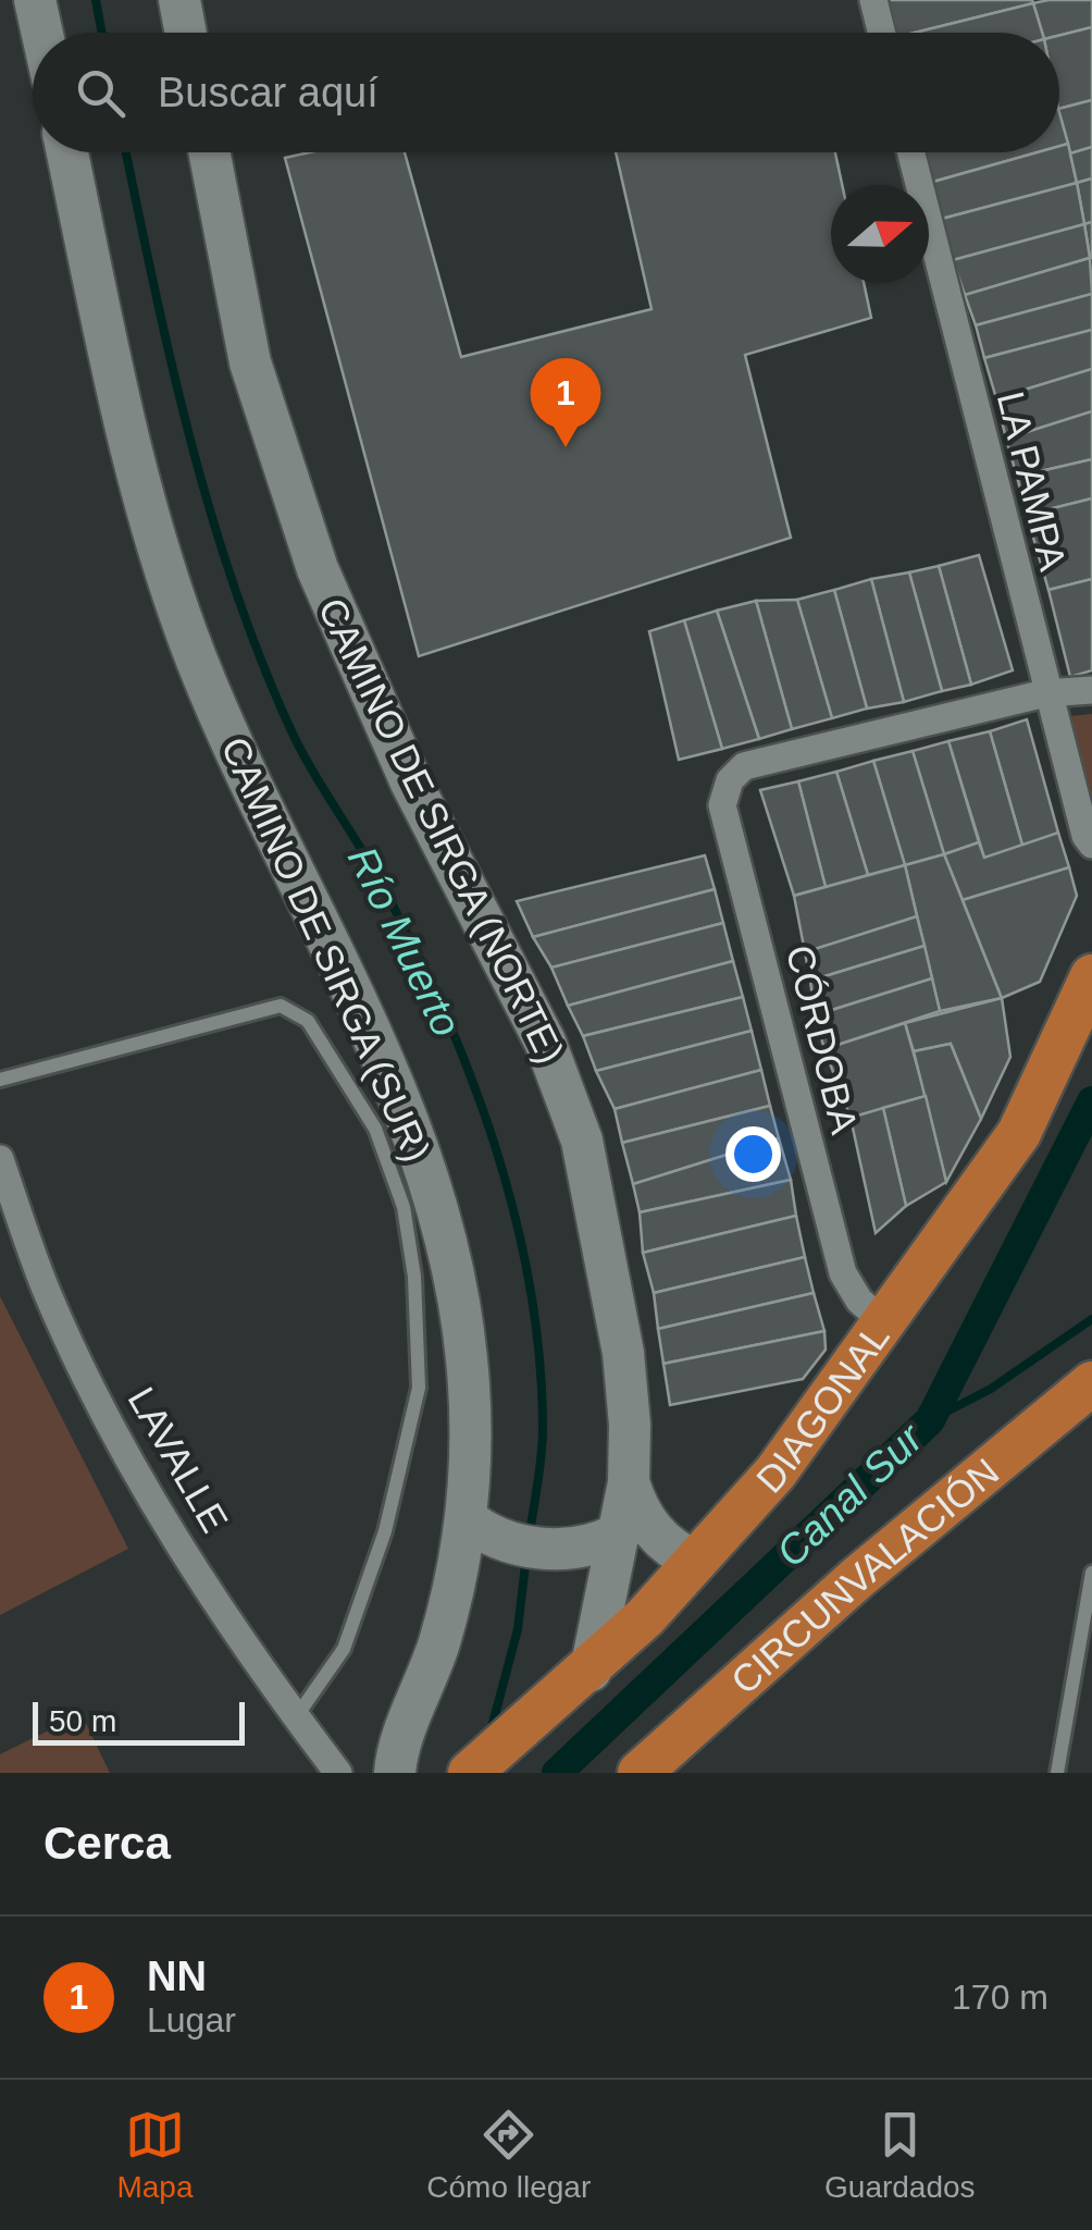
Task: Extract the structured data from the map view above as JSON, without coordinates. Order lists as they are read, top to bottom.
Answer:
{
  "streets": {
    "main road": [
      "CAMINO DE SIRGA (NORTE)",
      "CAMINO DE SIRGA (SUR)",
      "DIAGONAL",
      "CIRCUNVALACIÓN"
    ],
    "street": ["LA PAMPA", "CÓRDOBA", "LAVALLE"]
  },
  "crossings": [
    ["LA PAMPA", "CÓRDOBA"],
    ["CAMINO DE SIRGA (NORTE)", "DIAGONAL"],
    ["CÓRDOBA", "DIAGONAL"]
  ],
  "water": ["Río Muerto", "Canal Sur"],
  "scale_bar": "50 m",
  "north": "right",
  "page": {
    "search": "Buscar aquí",
    "pins": "1",
    "scale": "50 m",
    "heading": "Cerca",
    "list": [
      {
        "mark": "1",
        "name": "NN",
        "note": "Lugar",
        "value": "170 m"
      }
    ],
    "nav": ["Mapa", "Cómo llegar", "Guardados"]
  }
}
